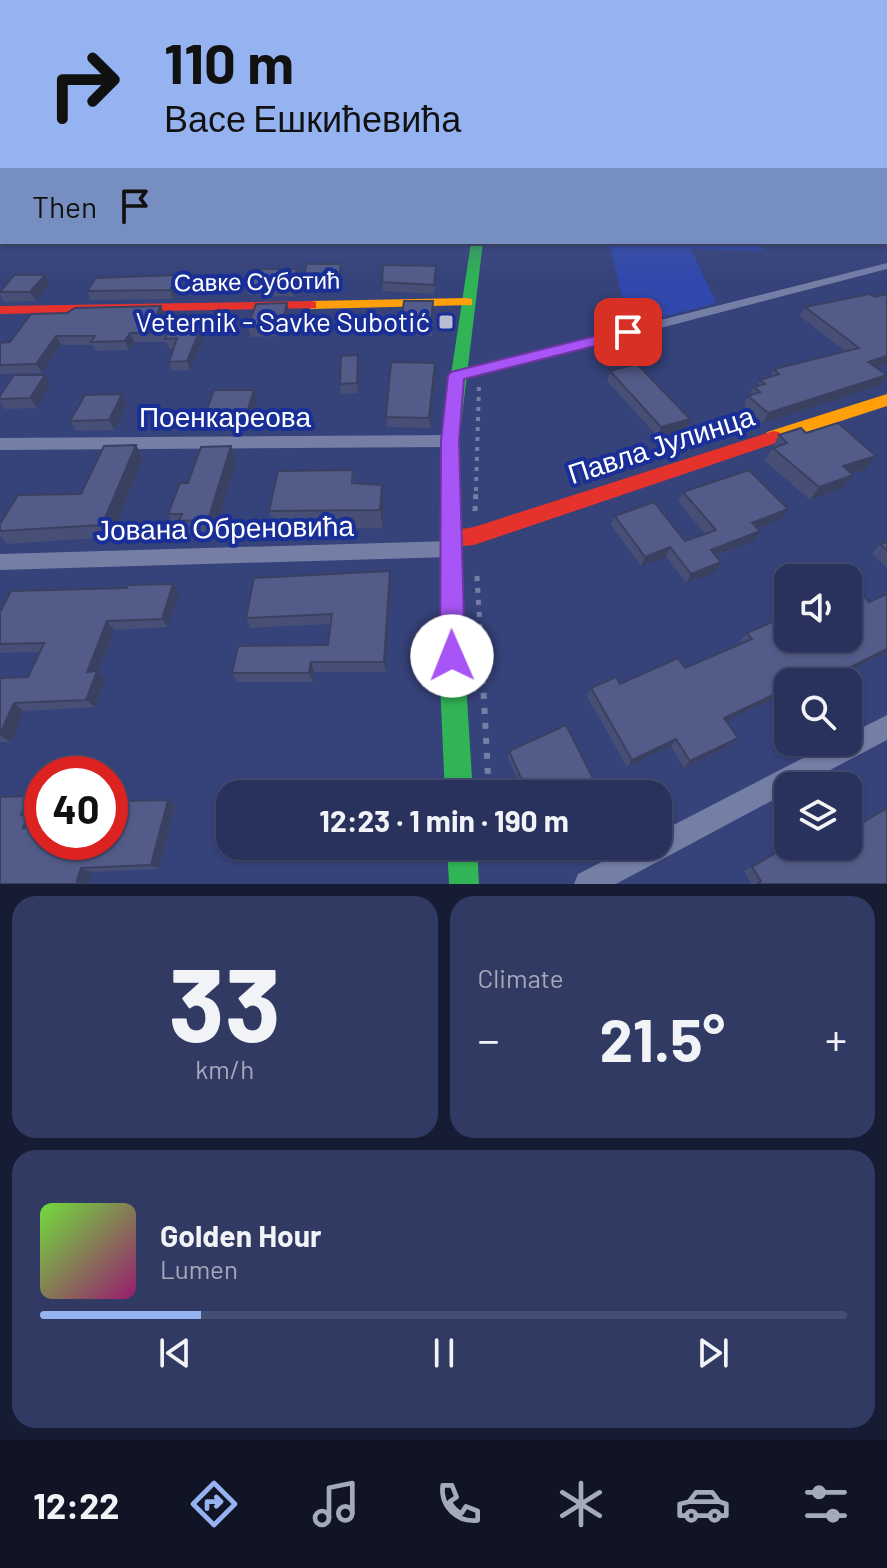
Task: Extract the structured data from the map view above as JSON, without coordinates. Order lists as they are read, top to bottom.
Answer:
{
  "streets": {
    "street": [
      "Савке Суботић",
      "Поенкареова",
      "Павла Јулинца",
      "Јована Обреновића"
    ]
  },
  "crossings": [
    ["Павла Јулинца", "Јована Обреновића"]
  ],
  "places": {
    "transit": ["Veternik - Savke Subotić"]
  },
  "page": {
    "turn": ["110 m", "Васе Ешкићевића"],
    "then": "Then",
    "limit": "40",
    "trip": "12:23 · 1 min · 190 m",
    "tile": [
      ["33", "km/h"],
      "Climate"
    ],
    "heat": ["−", "21.5°", "+"],
    "song": ["Golden Hour", "Lumen"],
    "tabs": "12:22"
  }
}
